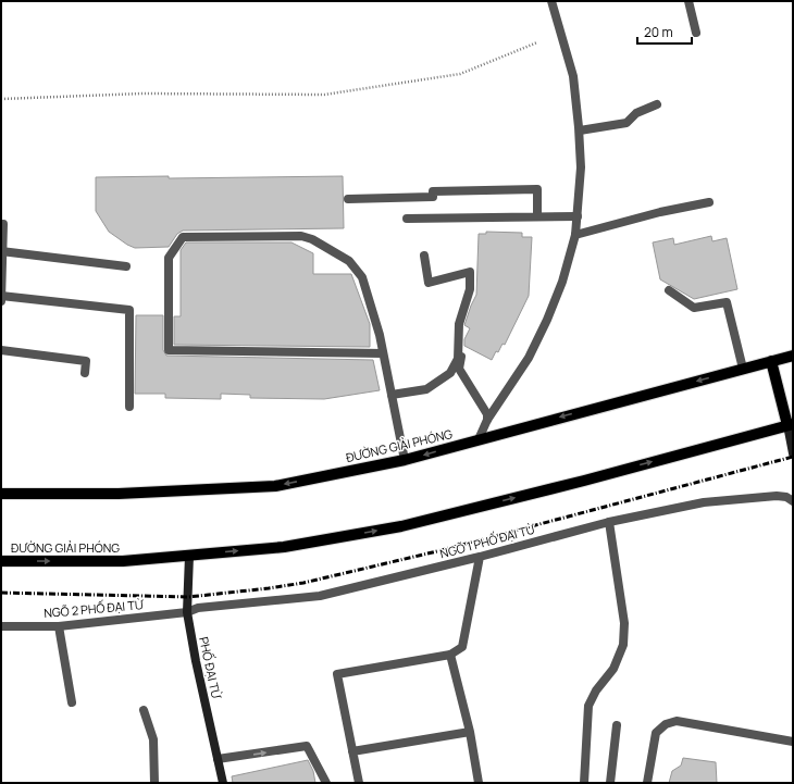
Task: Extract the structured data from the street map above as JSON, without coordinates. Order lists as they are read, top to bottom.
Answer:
{
  "streets": {
    "main road": ["ĐƯỜNG GIẢI PHÓNG"],
    "street": ["NGÕ 1 PHỐ ĐẠI TỪ", "NGÕ 2 PHỐ ĐẠI TỪ", "PHỐ ĐẠI TỪ"]
  },
  "crossings": [
    ["ĐƯỜNG GIẢI PHÓNG", "PHỐ ĐẠI TỪ"],
    ["NGÕ 1 PHỐ ĐẠI TỪ", "NGÕ 2 PHỐ ĐẠI TỪ"],
    ["NGÕ 1 PHỐ ĐẠI TỪ", "PHỐ ĐẠI TỪ"],
    ["NGÕ 2 PHỐ ĐẠI TỪ", "PHỐ ĐẠI TỪ"]
  ],
  "scale_bar": "20 m"
}
